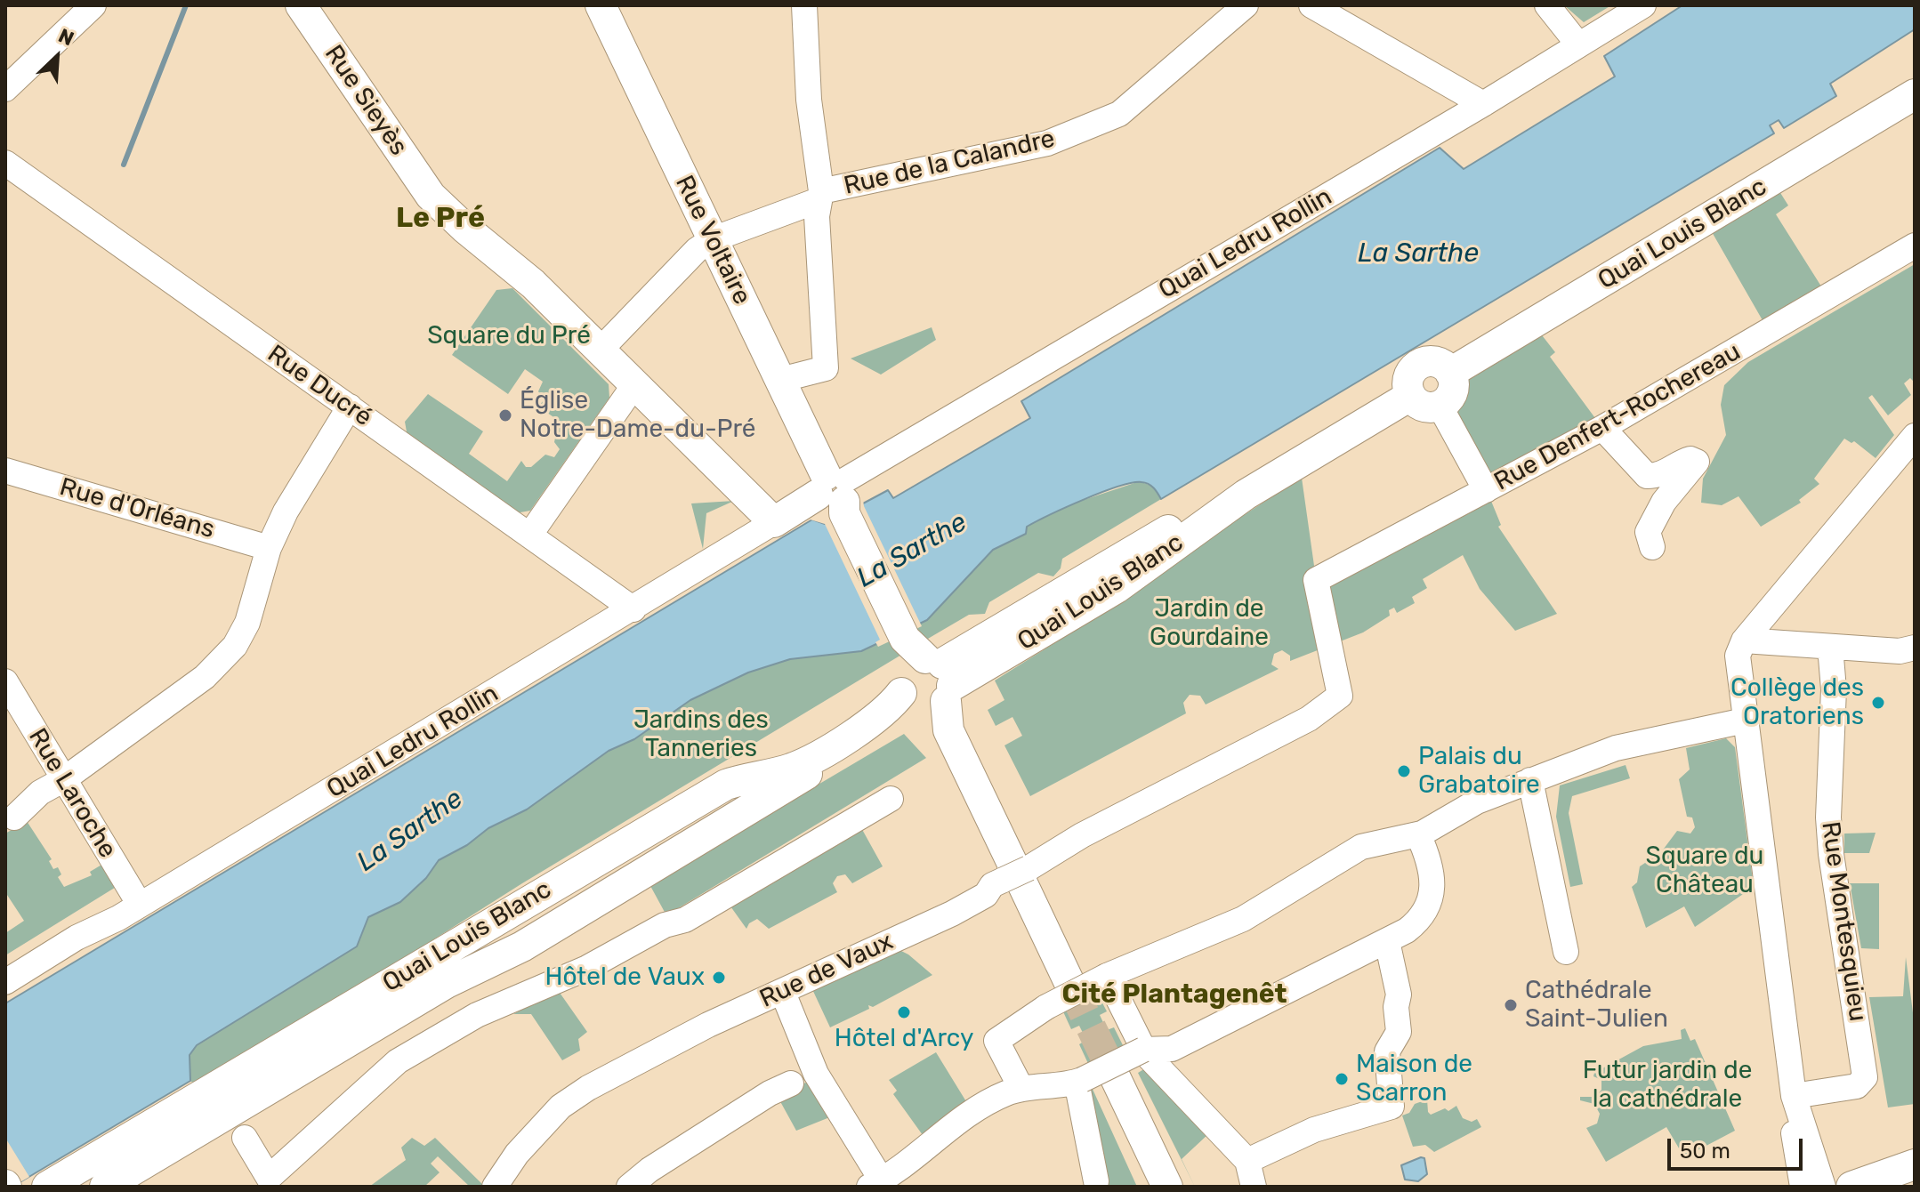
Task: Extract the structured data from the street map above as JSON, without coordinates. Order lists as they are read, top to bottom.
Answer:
{
  "streets": {
    "main road": [
      "Rue Sieyès",
      "Quai Louis Blanc",
      "Rue Voltaire",
      "Quai Ledru Rollin"
    ],
    "street": [
      "Rue de la Calandre",
      "Rue Ducré",
      "Rue Denfert-Rochereau",
      "Rue d'Orléans",
      "Rue Laroche",
      "Rue Montesquieu",
      "Rue de Vaux"
    ]
  },
  "crossings": [
    ["Rue Sieyès", "Rue de la Calandre"],
    ["Rue Sieyès", "Quai Ledru Rollin"],
    ["Rue de la Calandre", "Rue Voltaire"],
    ["Quai Louis Blanc", "Rue Voltaire"],
    ["Rue Voltaire", "Quai Ledru Rollin"],
    ["Rue Voltaire", "Rue de Vaux"],
    ["Quai Ledru Rollin", "Rue Ducré"],
    ["Quai Ledru Rollin", "Rue Laroche"],
    ["Rue Denfert-Rochereau", "Rue de Vaux"]
  ],
  "districts": ["Le Pré", "Cité Plantagenêt"],
  "water": ["La Sarthe"],
  "parks": [
    "Square du Pré",
    "Jardin de Gourdaine",
    "Jardins des Tanneries",
    "Square du Château",
    "Futur jardin de la cathédrale"
  ],
  "places": [
    "Église Notre-Dame-du-Pré",
    "Collège des Oratoriens",
    "Palais du Grabatoire",
    "Hôtel de Vaux",
    "Cathédrale Saint-Julien",
    "Hôtel d'Arcy",
    "Maison de Scarron"
  ],
  "scale_bar": "50 m",
  "north": "top right"
}
